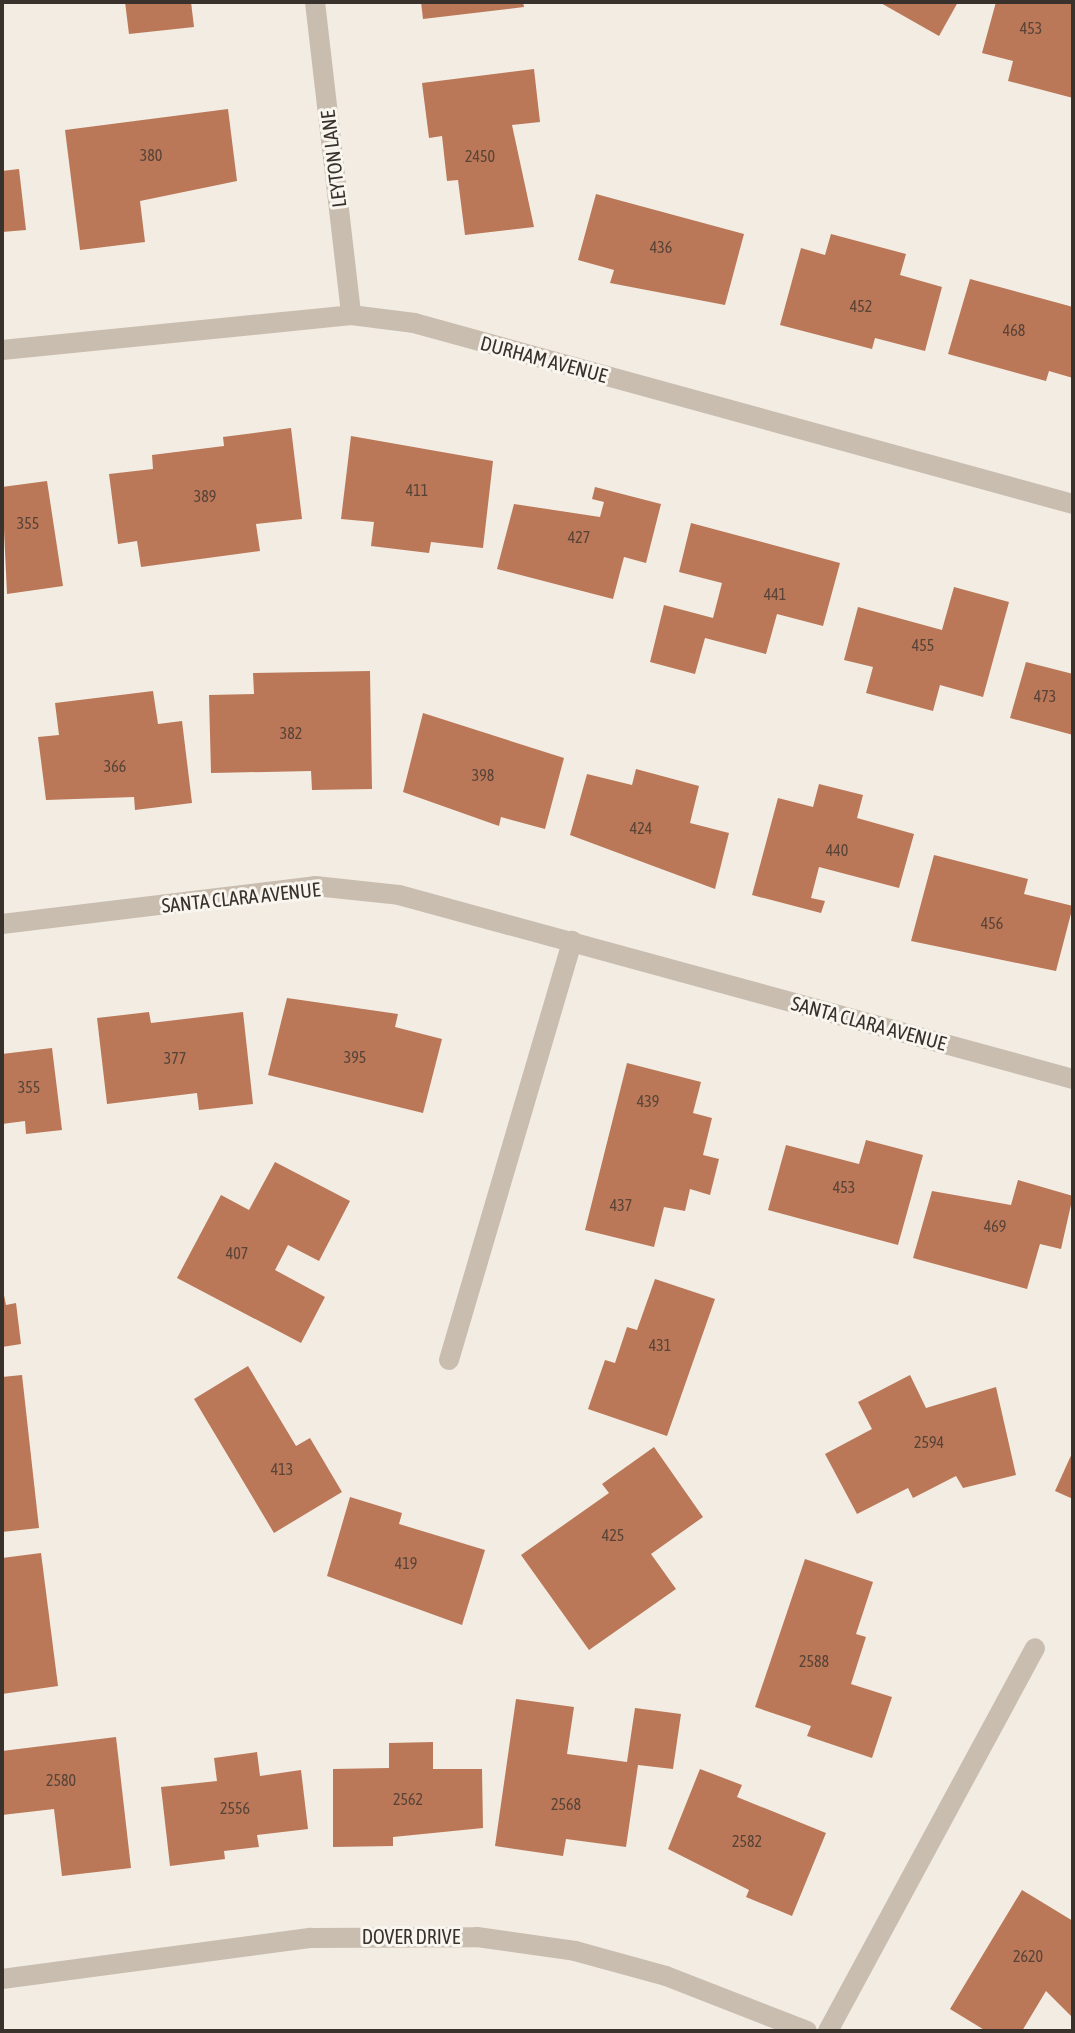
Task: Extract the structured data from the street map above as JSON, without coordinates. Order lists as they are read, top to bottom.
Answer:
{
  "streets": {
    "street": [
      "LEYTON LANE",
      "DURHAM AVENUE",
      "SANTA CLARA AVENUE",
      "DOVER DRIVE"
    ]
  },
  "crossings": [
    ["LEYTON LANE", "DURHAM AVENUE"]
  ],
  "house_numbers": [
    "453",
    "380",
    "2450",
    "436",
    "452",
    "468",
    "411",
    "389",
    "355",
    "427",
    "441",
    "455",
    "473",
    "382",
    "366",
    "398",
    "424",
    "440",
    "456",
    "395",
    "377",
    "355",
    "439",
    "453",
    "437",
    "469",
    "407",
    "431",
    "2594",
    "413",
    "425",
    "419",
    "2588",
    "2580",
    "2562",
    "2568",
    "2556",
    "2582",
    "2620"
  ]
}
